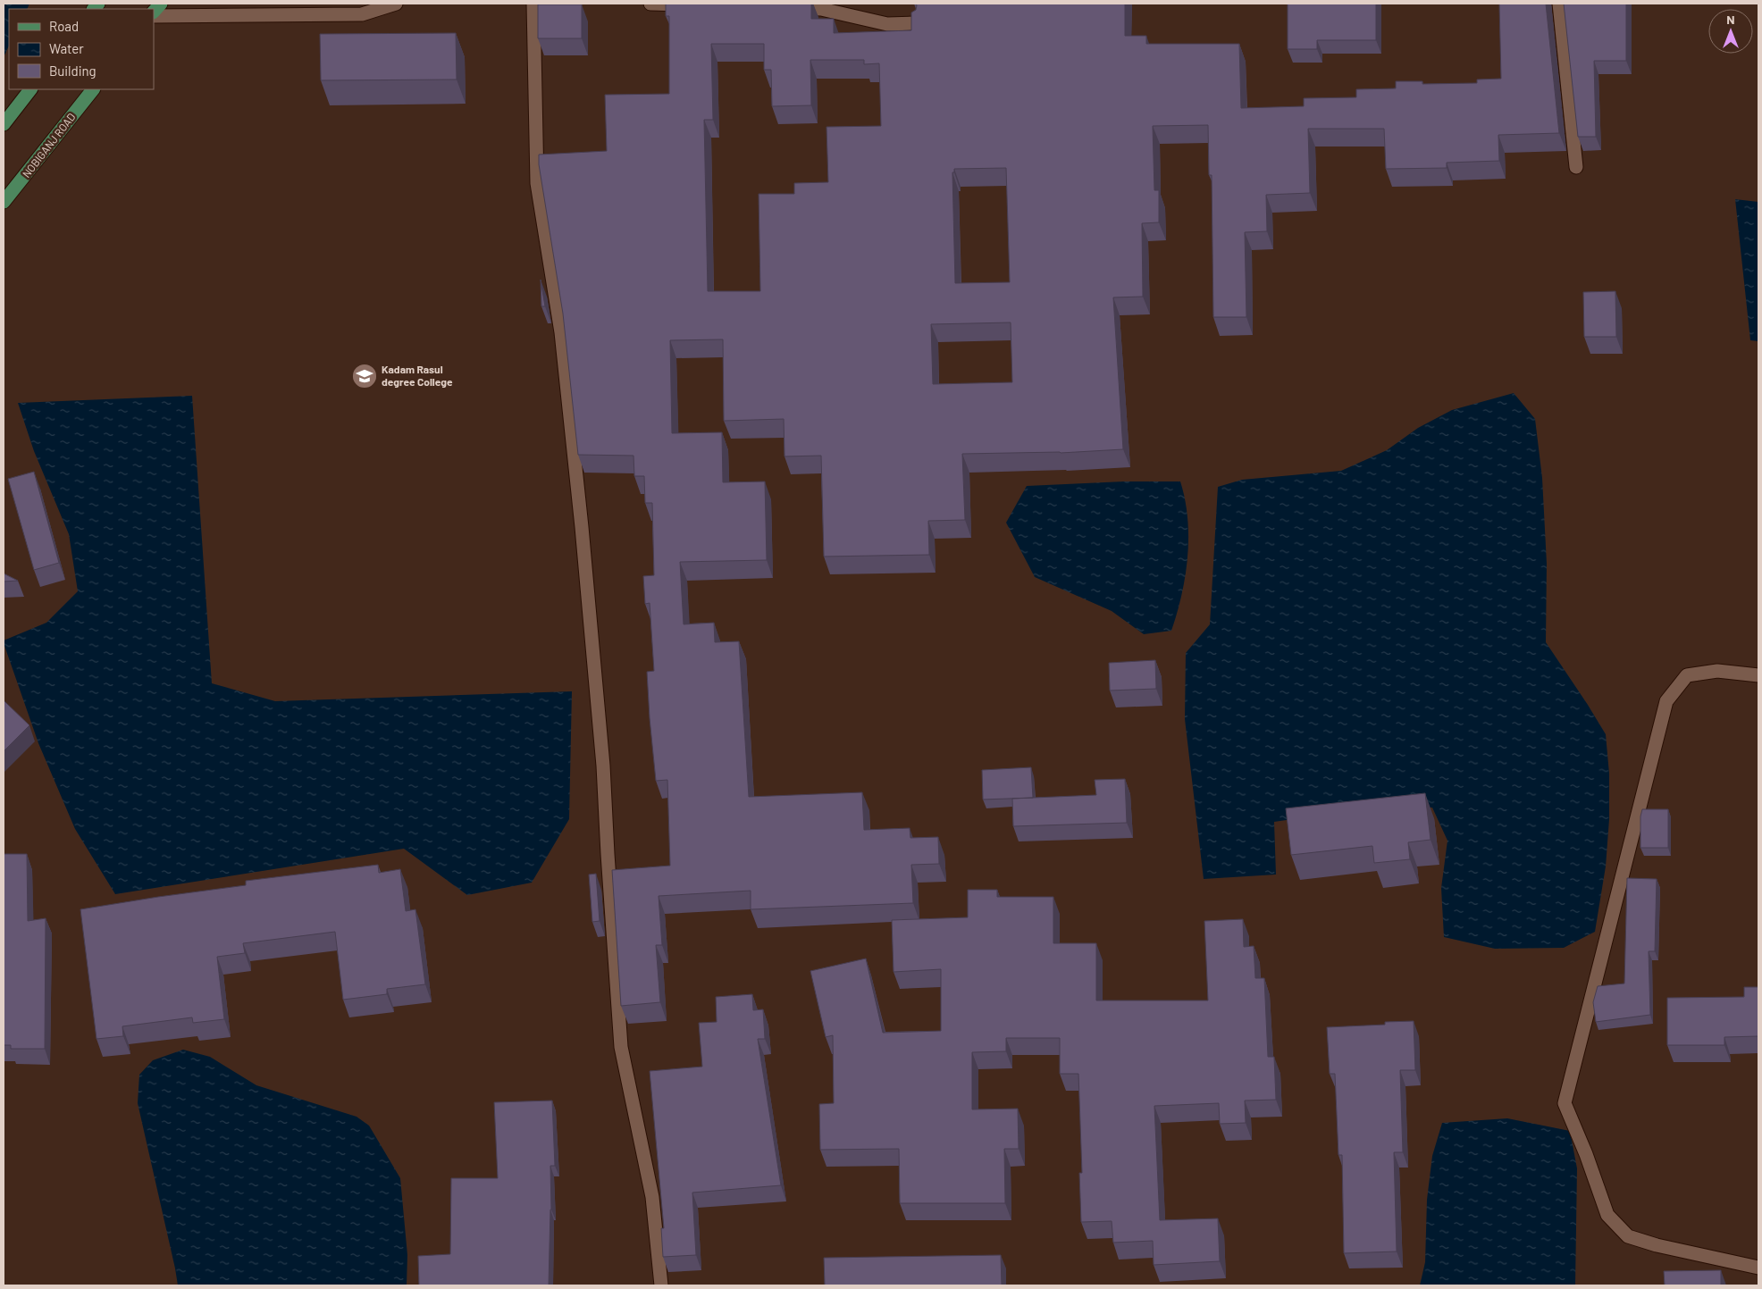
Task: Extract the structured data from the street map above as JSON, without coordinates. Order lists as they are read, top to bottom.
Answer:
{
  "streets": {
    "main road": ["NOBIGANJ ROAD"]
  },
  "places": {
    "school or university": ["Kadam Rasul degree College"]
  },
  "legend": ["Road", "Water", "Building"],
  "north": "top"
}
